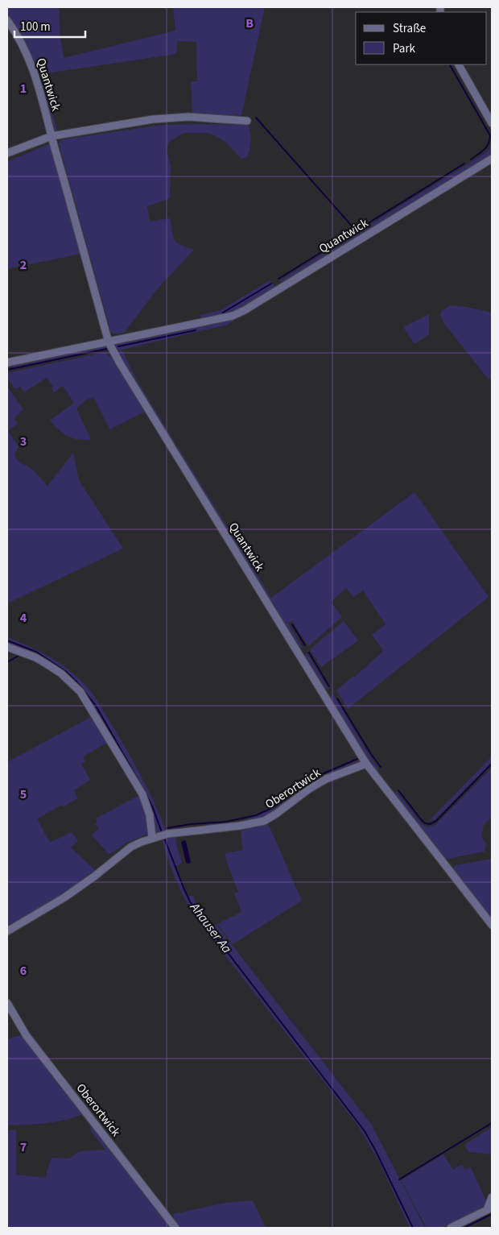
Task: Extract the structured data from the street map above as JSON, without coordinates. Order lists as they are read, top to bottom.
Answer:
{
  "streets": {
    "street": ["Quantwick", "Oberortwick"]
  },
  "crossings": [
    ["Quantwick", "Oberortwick"]
  ],
  "water": ["Ahauser Aa"],
  "legend": ["Straße", "Park"],
  "scale_bar": "100 m",
  "grid": {
    "columns": ["B"],
    "rows": [
      "1",
      "2",
      "3",
      "4",
      "5",
      "6",
      "7"
    ]
  }
}
